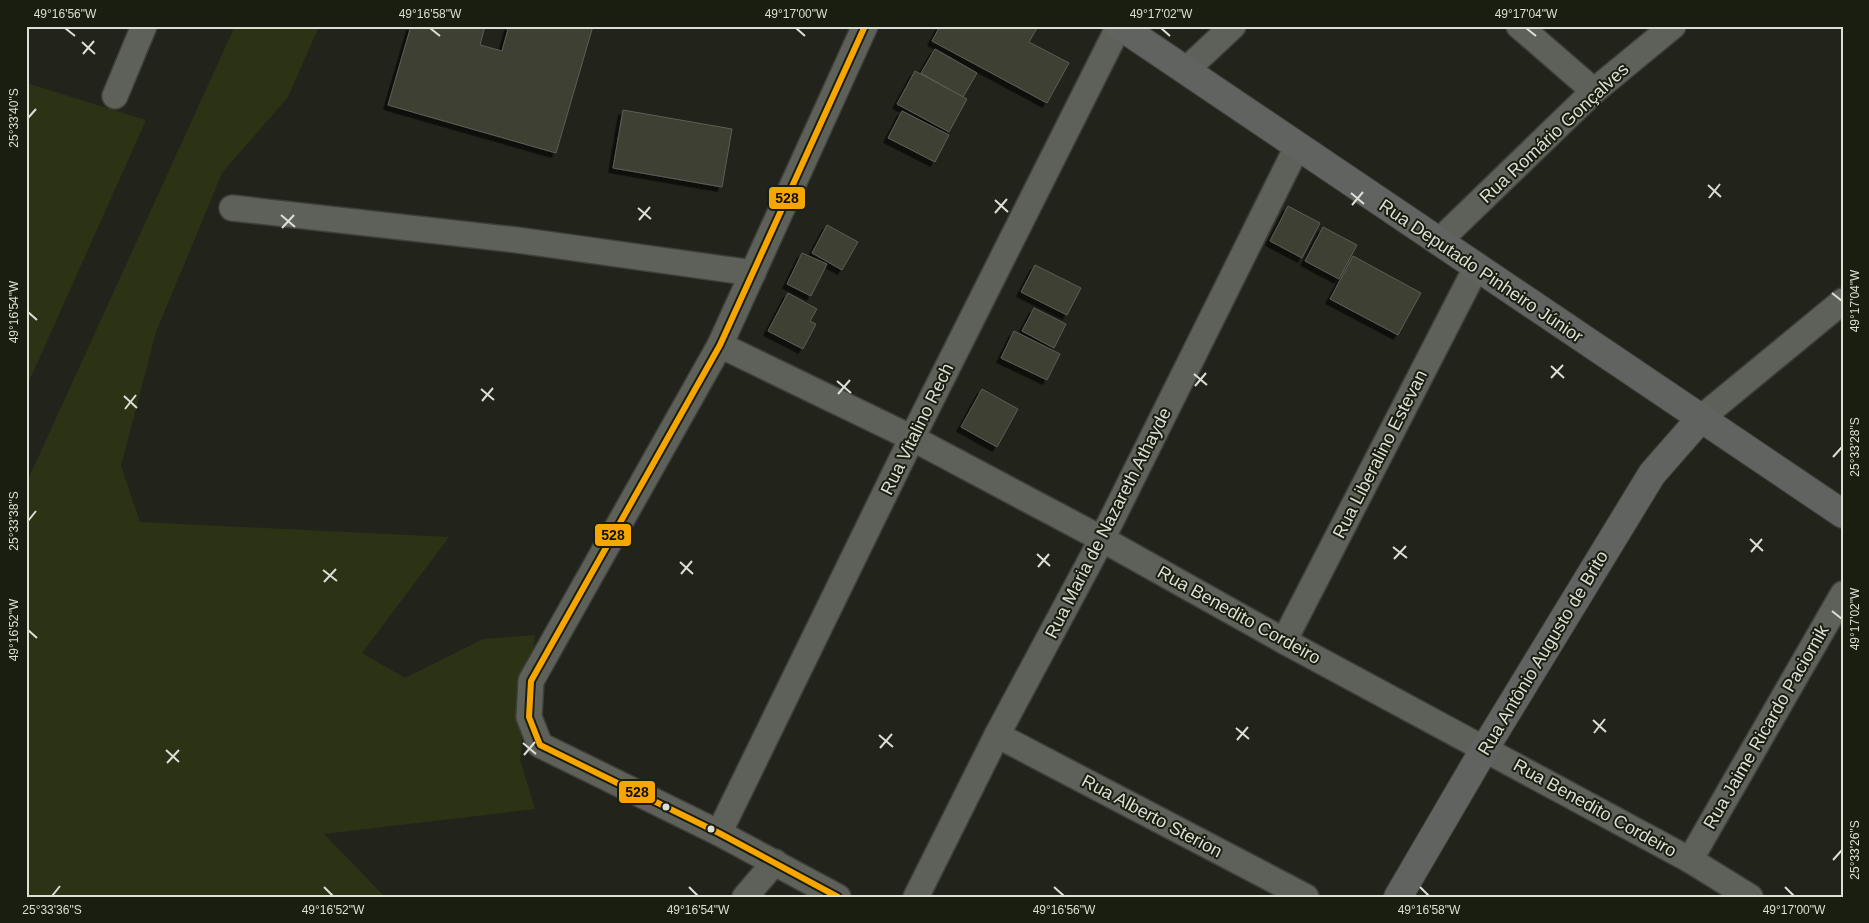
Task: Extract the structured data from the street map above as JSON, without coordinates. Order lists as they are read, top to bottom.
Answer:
{
  "streets": {
    "street": [
      "Rua Romário Gonçalves",
      "Rua Deputado Pinheiro Júnior",
      "Rua Vitalino Rech",
      "Rua Liberalino Estevan",
      "Rua Maria de Nazareth Athayde",
      "Rua Benedito Cordeiro",
      "Rua Antônio Augusto de Brito",
      "Rua Jaime Ricardo Paciornik",
      "Rua Alberto Sterion"
    ]
  },
  "crossings": [
    ["Rua Romário Gonçalves", "Rua Deputado Pinheiro Júnior"],
    ["Rua Deputado Pinheiro Júnior", "Rua Vitalino Rech"],
    ["Rua Deputado Pinheiro Júnior", "Rua Liberalino Estevan"],
    ["Rua Deputado Pinheiro Júnior", "Rua Maria de Nazareth Athayde"],
    ["Rua Deputado Pinheiro Júnior", "Rua Antônio Augusto de Brito"],
    ["Rua Vitalino Rech", "Rua Benedito Cordeiro"],
    ["Rua Liberalino Estevan", "Rua Benedito Cordeiro"],
    ["Rua Maria de Nazareth Athayde", "Rua Benedito Cordeiro"],
    ["Rua Maria de Nazareth Athayde", "Rua Alberto Sterion"],
    ["Rua Benedito Cordeiro", "Rua Antônio Augusto de Brito"],
    ["Rua Benedito Cordeiro", "Rua Jaime Ricardo Paciornik"]
  ],
  "lines": ["transit line 528"],
  "coordinates": [
    "49°16'56\"W",
    "49°16'58\"W",
    "49°17'00\"W",
    "49°17'02\"W",
    "49°17'04\"W",
    "25°33'40\"S",
    "49°16'54\"W",
    "25°33'28\"S",
    "25°33'38\"S",
    "49°16'52\"W",
    "25°33'26\"S",
    "25°33'36\"S"
  ]
}
